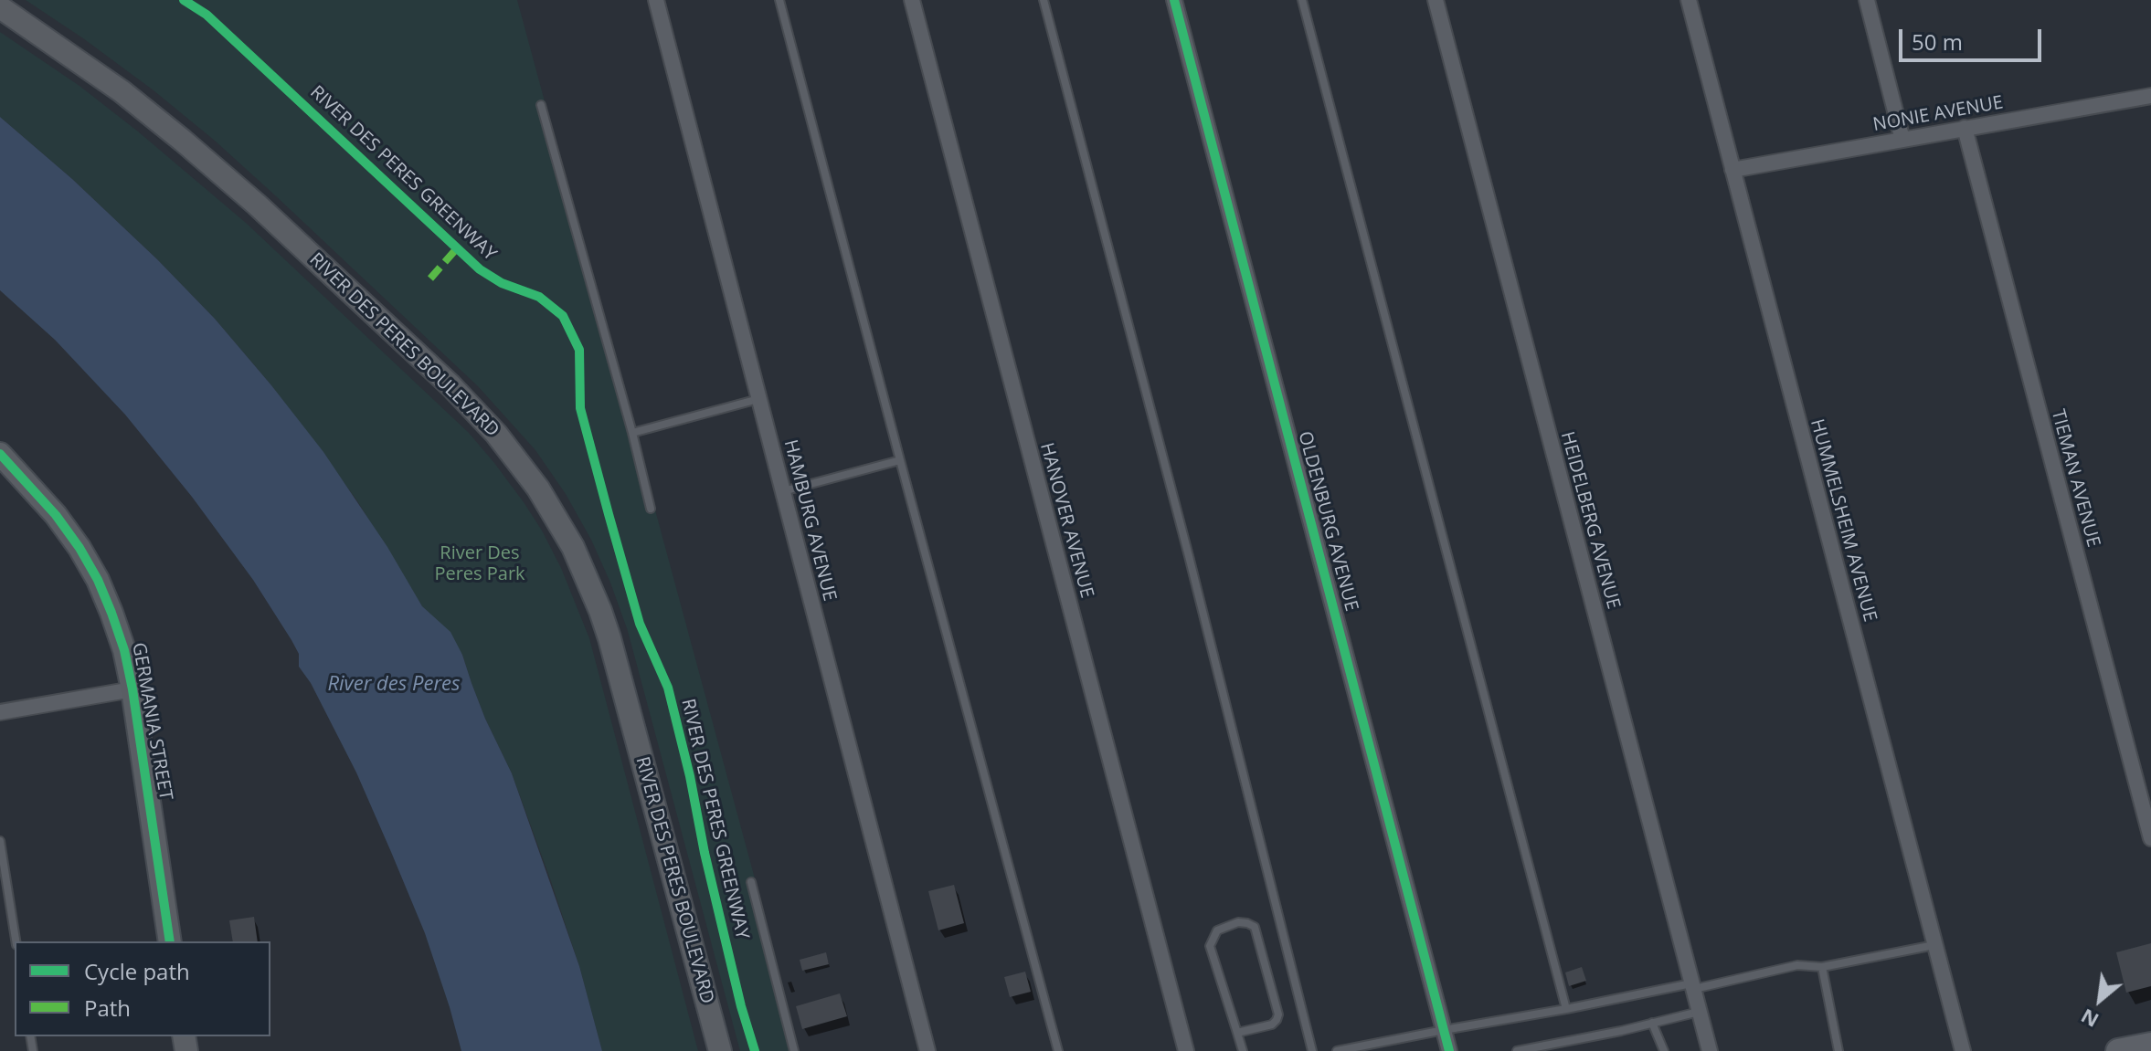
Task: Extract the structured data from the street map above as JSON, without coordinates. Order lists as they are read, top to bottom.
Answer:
{
  "streets": {
    "main road": ["RIVER DES PERES BOULEVARD", "GERMANIA STREET"],
    "street": [
      "NONIE AVENUE",
      "TIEMAN AVENUE",
      "HAMBURG AVENUE",
      "HANOVER AVENUE",
      "HEIDELBERG AVENUE",
      "HUMMELSHEIM AVENUE",
      "OLDENBURG AVENUE"
    ],
    "cycle path": ["RIVER DES PERES GREENWAY"]
  },
  "crossings": [
    ["NONIE AVENUE", "TIEMAN AVENUE"],
    ["NONIE AVENUE", "HUMMELSHEIM AVENUE"]
  ],
  "water": ["River des Peres"],
  "parks": ["River Des Peres Park"],
  "legend": ["Cycle path", "Path"],
  "scale_bar": "50 m",
  "north": "bottom left"
}
